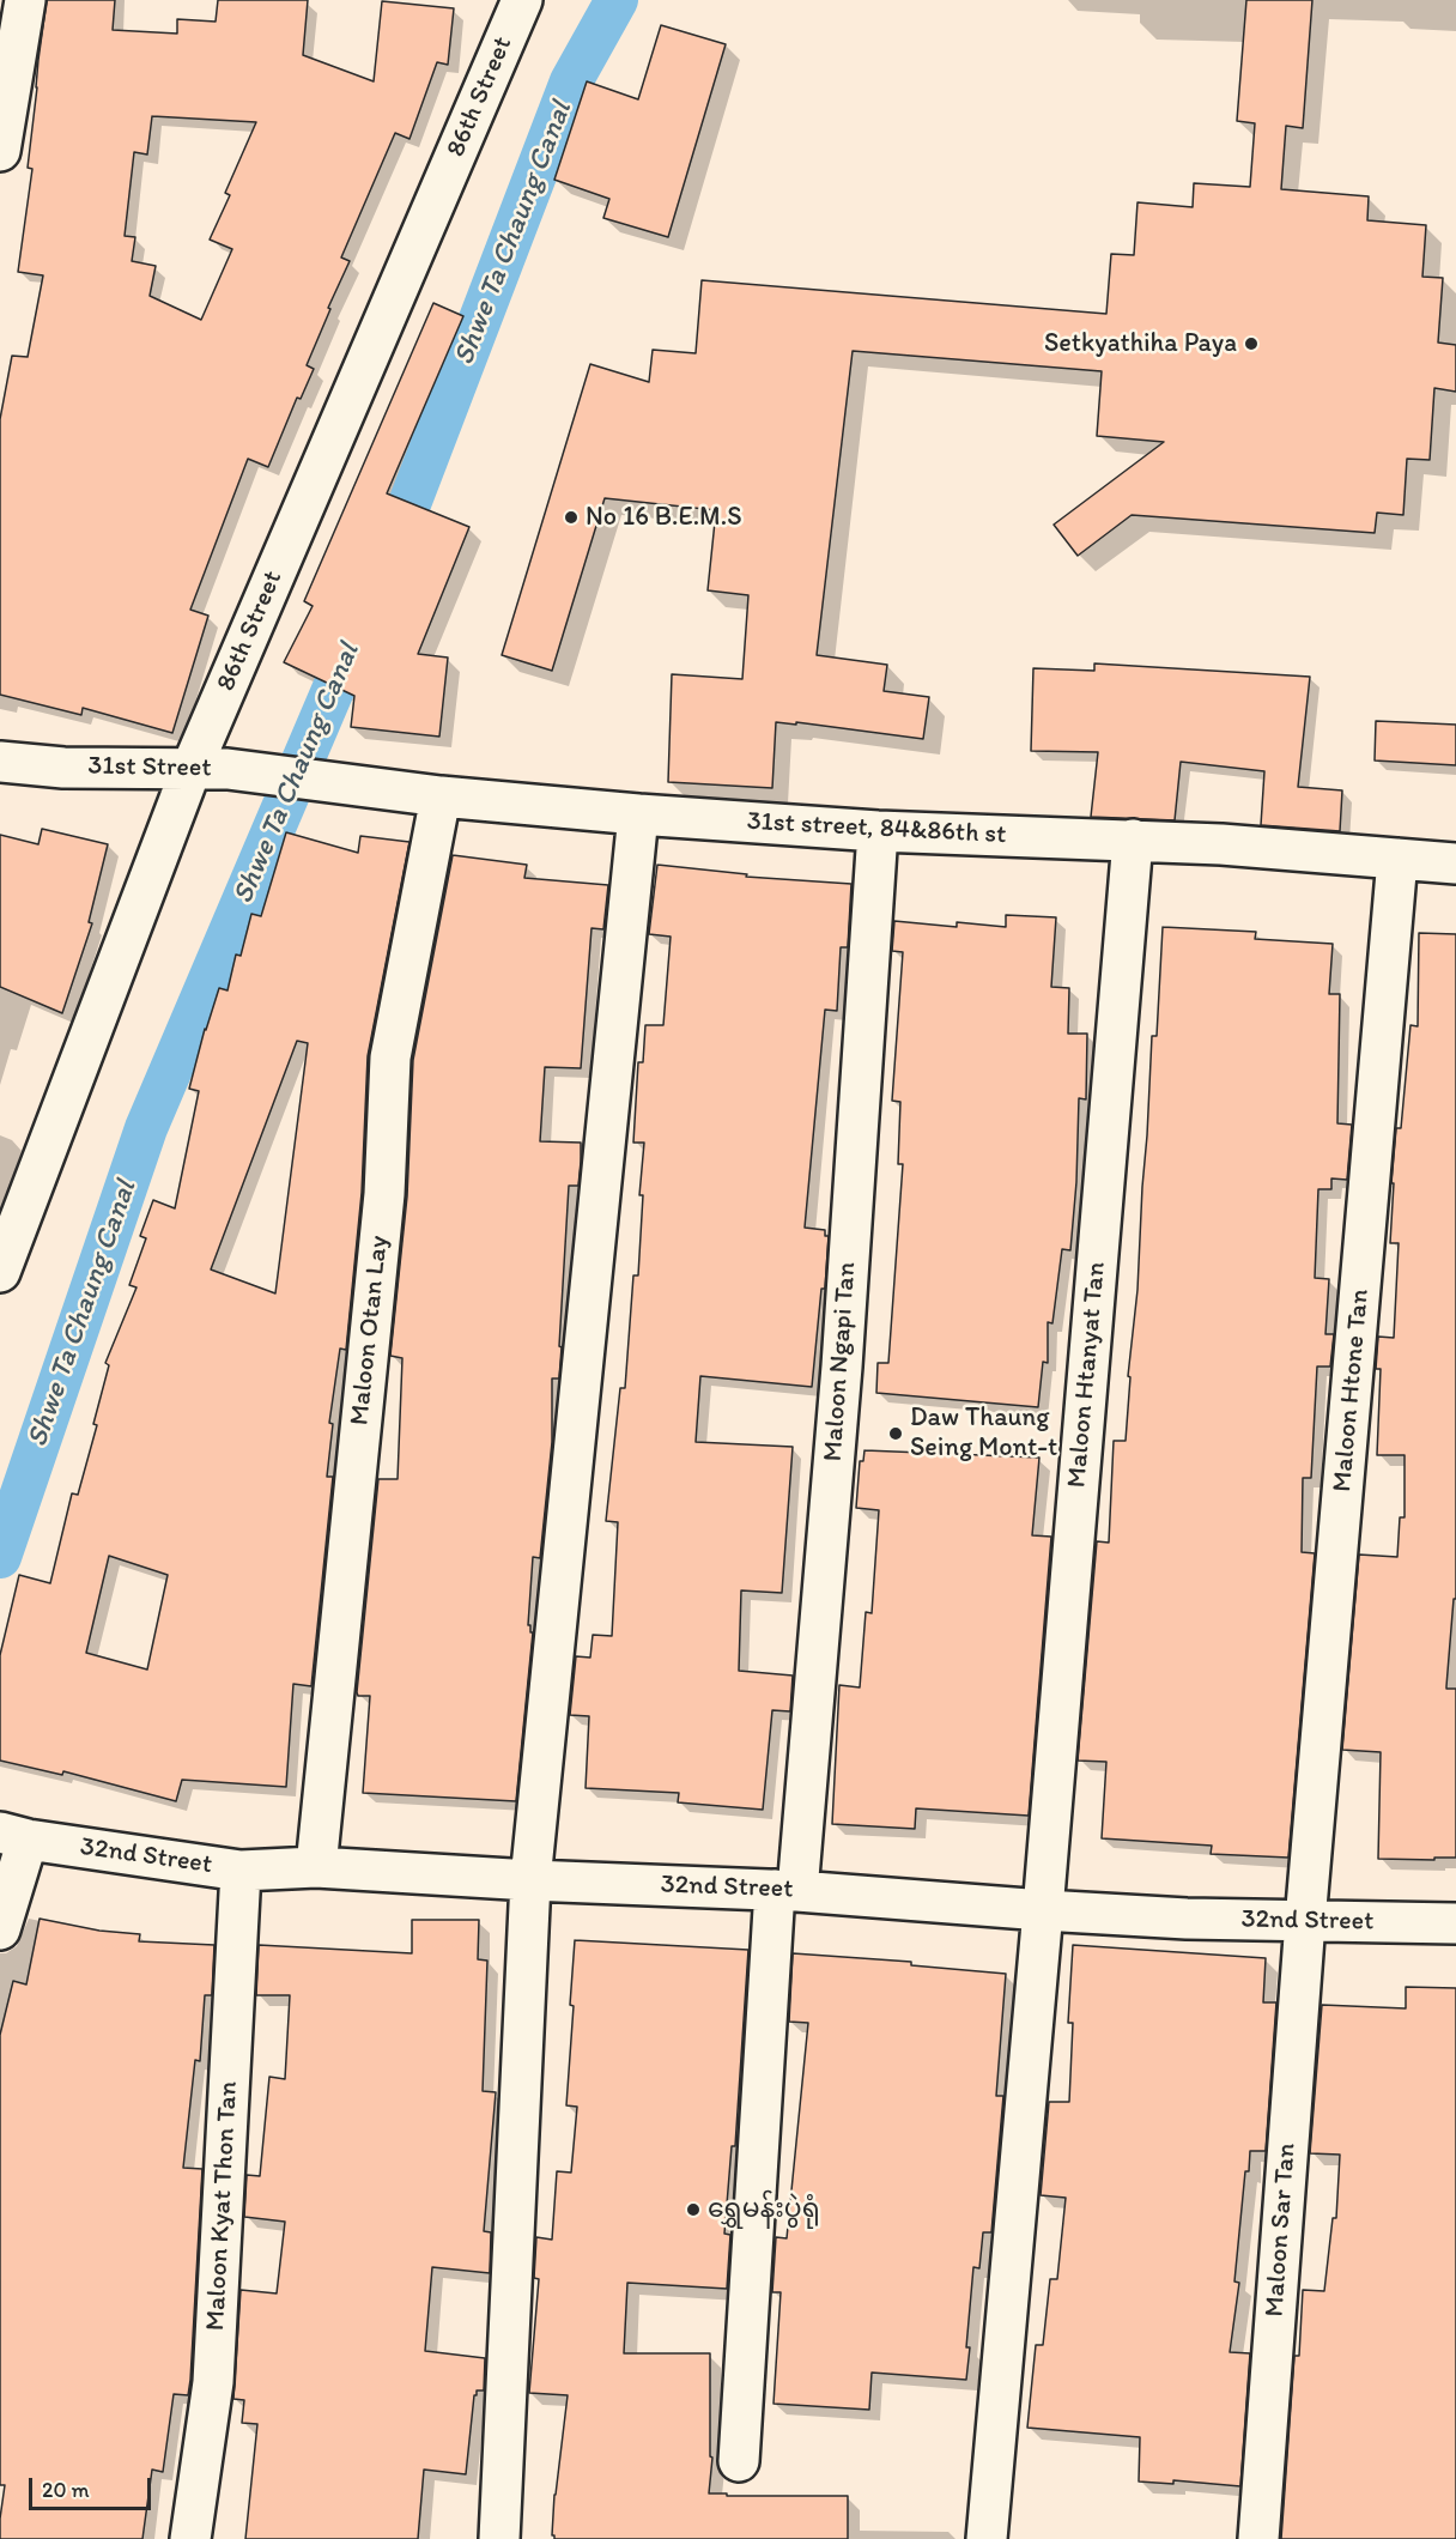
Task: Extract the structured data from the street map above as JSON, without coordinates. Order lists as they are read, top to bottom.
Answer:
{
  "streets": {
    "street": [
      "86th Street",
      "31st Street",
      "31st street, 84&86th st",
      "Maloon Otan Lay",
      "Maloon Ngapi Tan",
      "Maloon Htanyat Tan",
      "Maloon Htone Tan",
      "32nd Street",
      "Maloon Kyat Thon Tan",
      "Maloon Sar Tan"
    ]
  },
  "crossings": [
    ["86th Street", "31st Street"],
    ["31st Street", "31st street, 84&86th st"],
    ["31st street, 84&86th st", "Maloon Otan Lay"],
    ["31st street, 84&86th st", "Maloon Ngapi Tan"],
    ["31st street, 84&86th st", "Maloon Htanyat Tan"],
    ["31st street, 84&86th st", "Maloon Htone Tan"],
    ["Maloon Otan Lay", "32nd Street"],
    ["Maloon Ngapi Tan", "32nd Street"],
    ["Maloon Htanyat Tan", "32nd Street"],
    ["Maloon Htone Tan", "32nd Street"],
    ["Maloon Htone Tan", "Maloon Sar Tan"],
    ["32nd Street", "Maloon Kyat Thon Tan"],
    ["32nd Street", "Maloon Sar Tan"]
  ],
  "water": ["Shwe Ta Chaung Canal"],
  "places": [
    "Setkyathiha Paya",
    "No 16 B.E.M.S",
    "Daw Thaung Seing Mont-t",
    "ရွှေမန်းပွဲရုံ"
  ],
  "scale_bar": "20 m"
}
